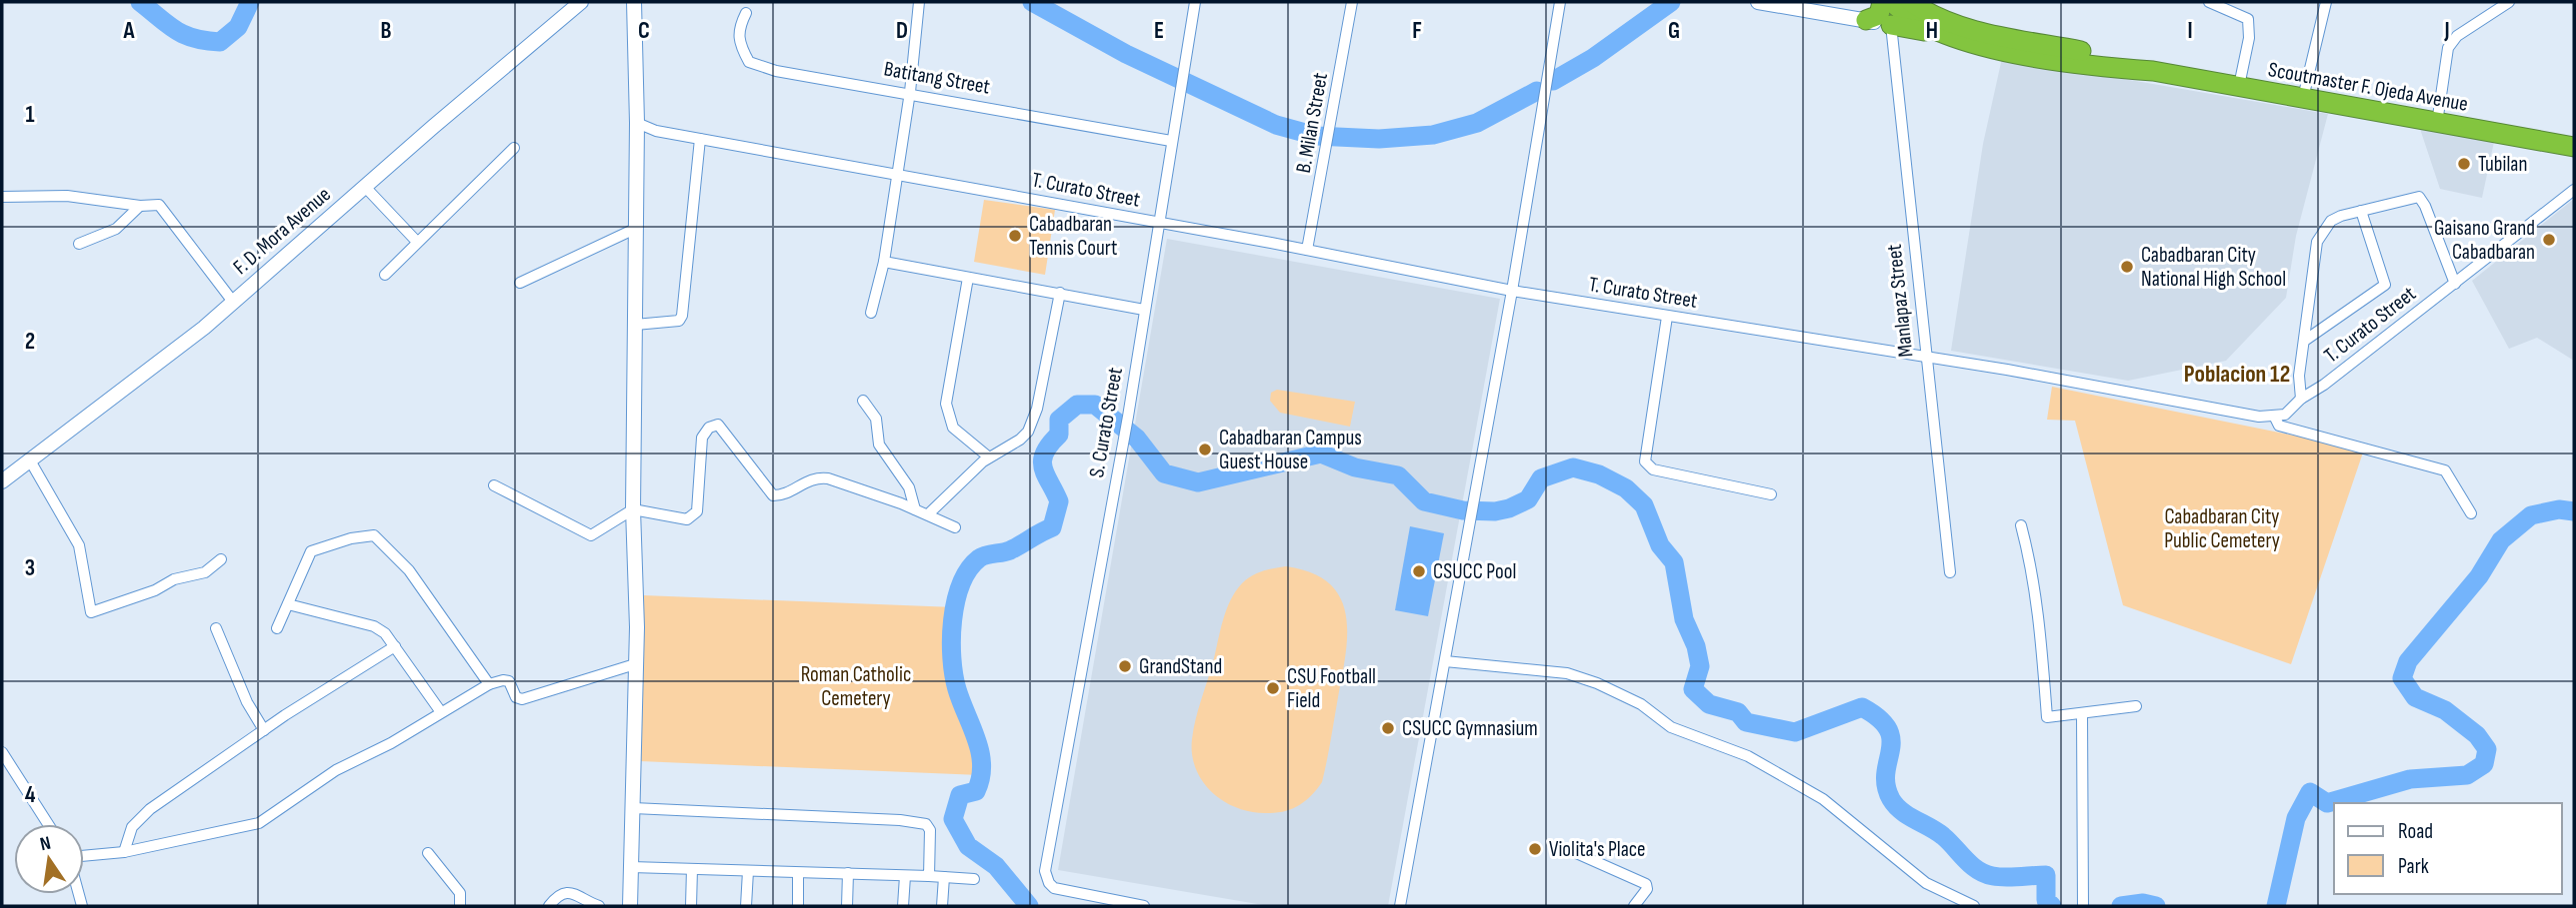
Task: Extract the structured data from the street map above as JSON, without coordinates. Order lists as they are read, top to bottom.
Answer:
{
  "streets": {
    "highway": ["Scoutmaster F. Ojeda Avenue"],
    "main road": ["F. D. Mora Avenue"],
    "street": [
      "Batitang Street",
      "B. Milan Street",
      "T. Curato Street",
      "Manlapaz Street",
      "S. Curato Street"
    ]
  },
  "crossings": [
    ["Batitang Street", "S. Curato Street"],
    ["B. Milan Street", "T. Curato Street"],
    ["T. Curato Street", "Manlapaz Street"],
    ["T. Curato Street", "S. Curato Street"]
  ],
  "districts": ["Poblacion 12"],
  "parks": ["Cabadbaran City Public Cemetery", "Roman Catholic Cemetery"],
  "places": [
    "Tubilan",
    "Cabadbaran Tennis Court",
    "Gaisano Grand Cabadbaran",
    "Cabadbaran City National High School",
    "Cabadbaran Campus Guest House",
    "CSUCC Pool",
    "GrandStand",
    "CSU Football Field",
    "CSUCC Gymnasium",
    "Violita's Place"
  ],
  "legend": ["Road", "Park"],
  "north": "top",
  "grid": {
    "columns": [
      "A",
      "B",
      "C",
      "D",
      "E",
      "F",
      "G",
      "H",
      "I",
      "J"
    ],
    "rows": [
      "1",
      "2",
      "3",
      "4"
    ]
  }
}
